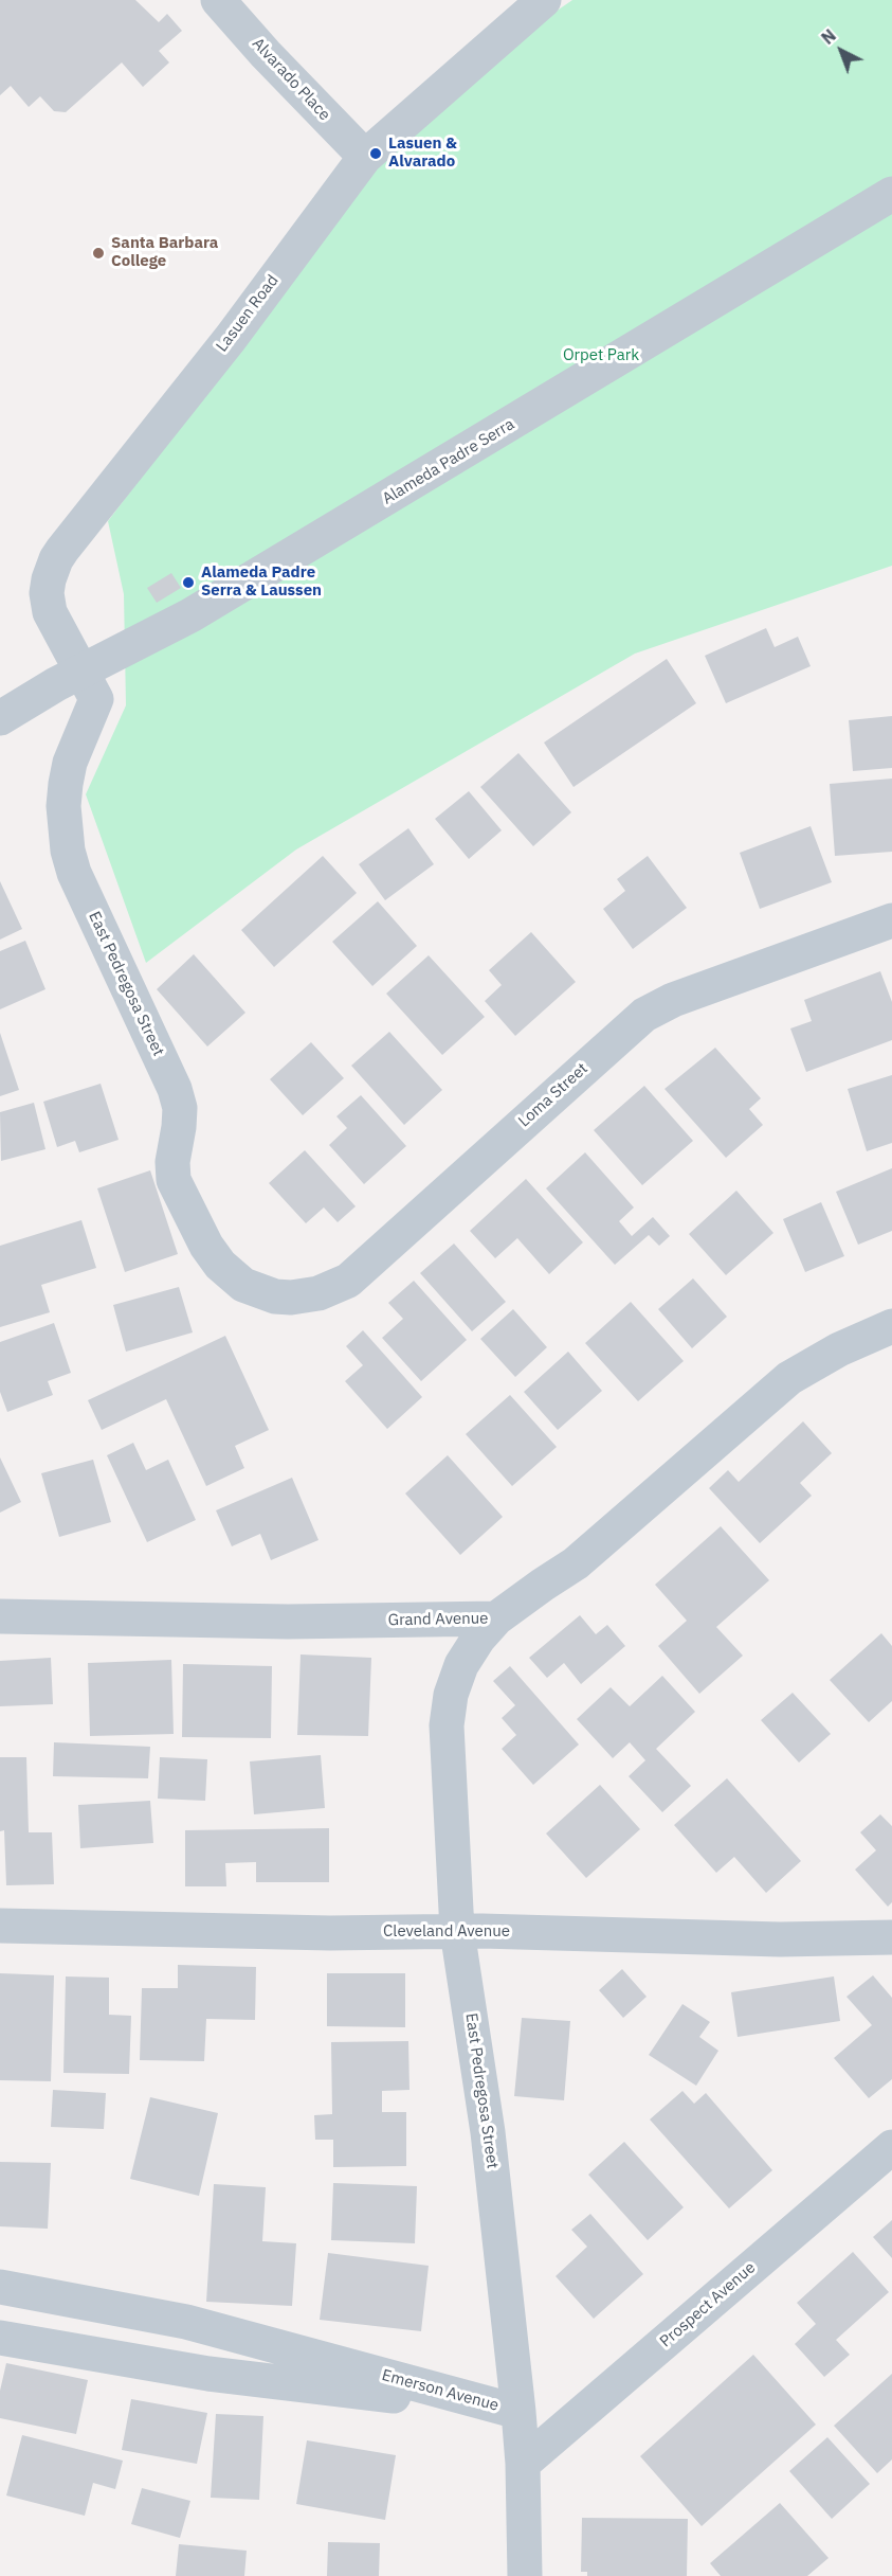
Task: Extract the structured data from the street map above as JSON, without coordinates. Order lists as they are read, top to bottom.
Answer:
{
  "streets": {
    "street": [
      "Alvarado Place",
      "Lasuen Road",
      "Alameda Padre Serra",
      "East Pedregosa Street",
      "Loma Street",
      "Grand Avenue",
      "Cleveland Avenue",
      "Prospect Avenue",
      "Emerson Avenue"
    ]
  },
  "crossings": [
    ["Alvarado Place", "Lasuen Road"],
    ["Lasuen Road", "Alameda Padre Serra"],
    ["Lasuen Road", "East Pedregosa Street"],
    ["Alameda Padre Serra", "East Pedregosa Street"],
    ["East Pedregosa Street", "Loma Street"],
    ["East Pedregosa Street", "Grand Avenue"],
    ["East Pedregosa Street", "Cleveland Avenue"],
    ["East Pedregosa Street", "Prospect Avenue"],
    ["East Pedregosa Street", "Emerson Avenue"]
  ],
  "parks": ["Orpet Park"],
  "places": ["Lasuen & Alvarado", "Santa Barbara College", "Alameda Padre Serra & Laussen"],
  "north": "top left"
}
